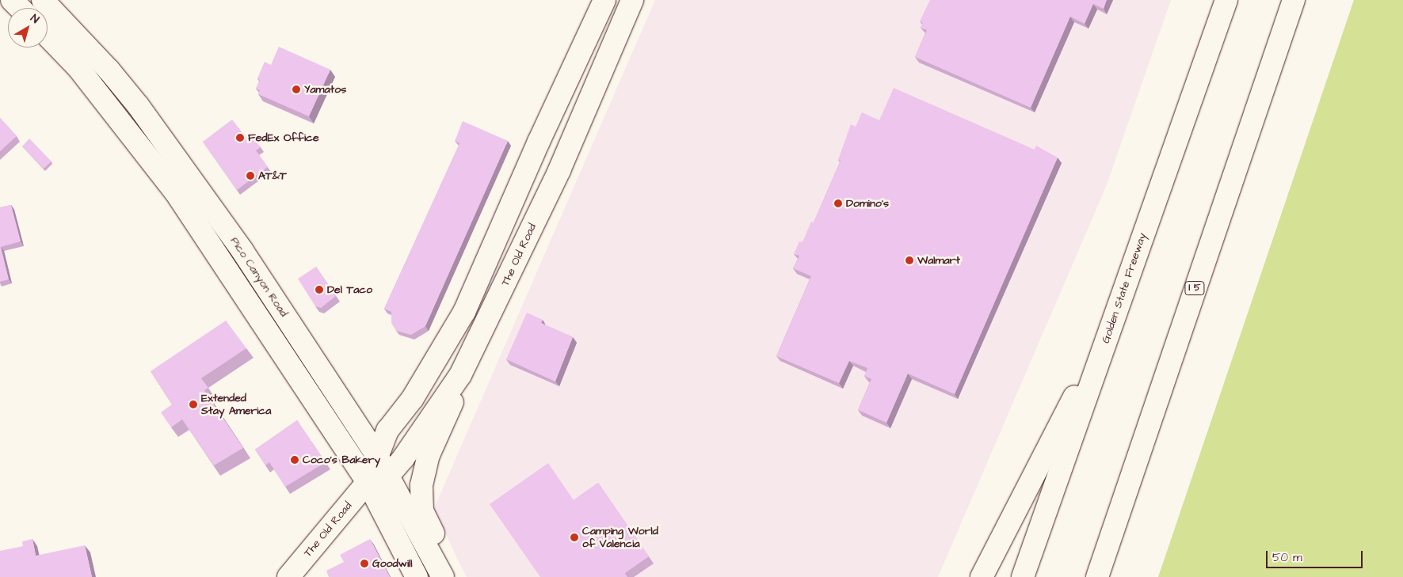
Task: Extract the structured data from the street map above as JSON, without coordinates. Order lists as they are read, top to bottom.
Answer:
{
  "streets": {
    "main road": [
      "The Old Road",
      "Pico Canyon Road",
      "Golden State Freeway",
      "I 5"
    ]
  },
  "crossings": [
    ["The Old Road", "Pico Canyon Road"]
  ],
  "places": [
    "Yamatos",
    "FedEx Office",
    "AT&T",
    "Domino's",
    "Walmart",
    "Del Taco",
    "Extended Stay America",
    "Coco's Bakery",
    "Camping World of Valencia",
    "Goodwill"
  ],
  "scale_bar": "50 m",
  "north": "top right"
}
